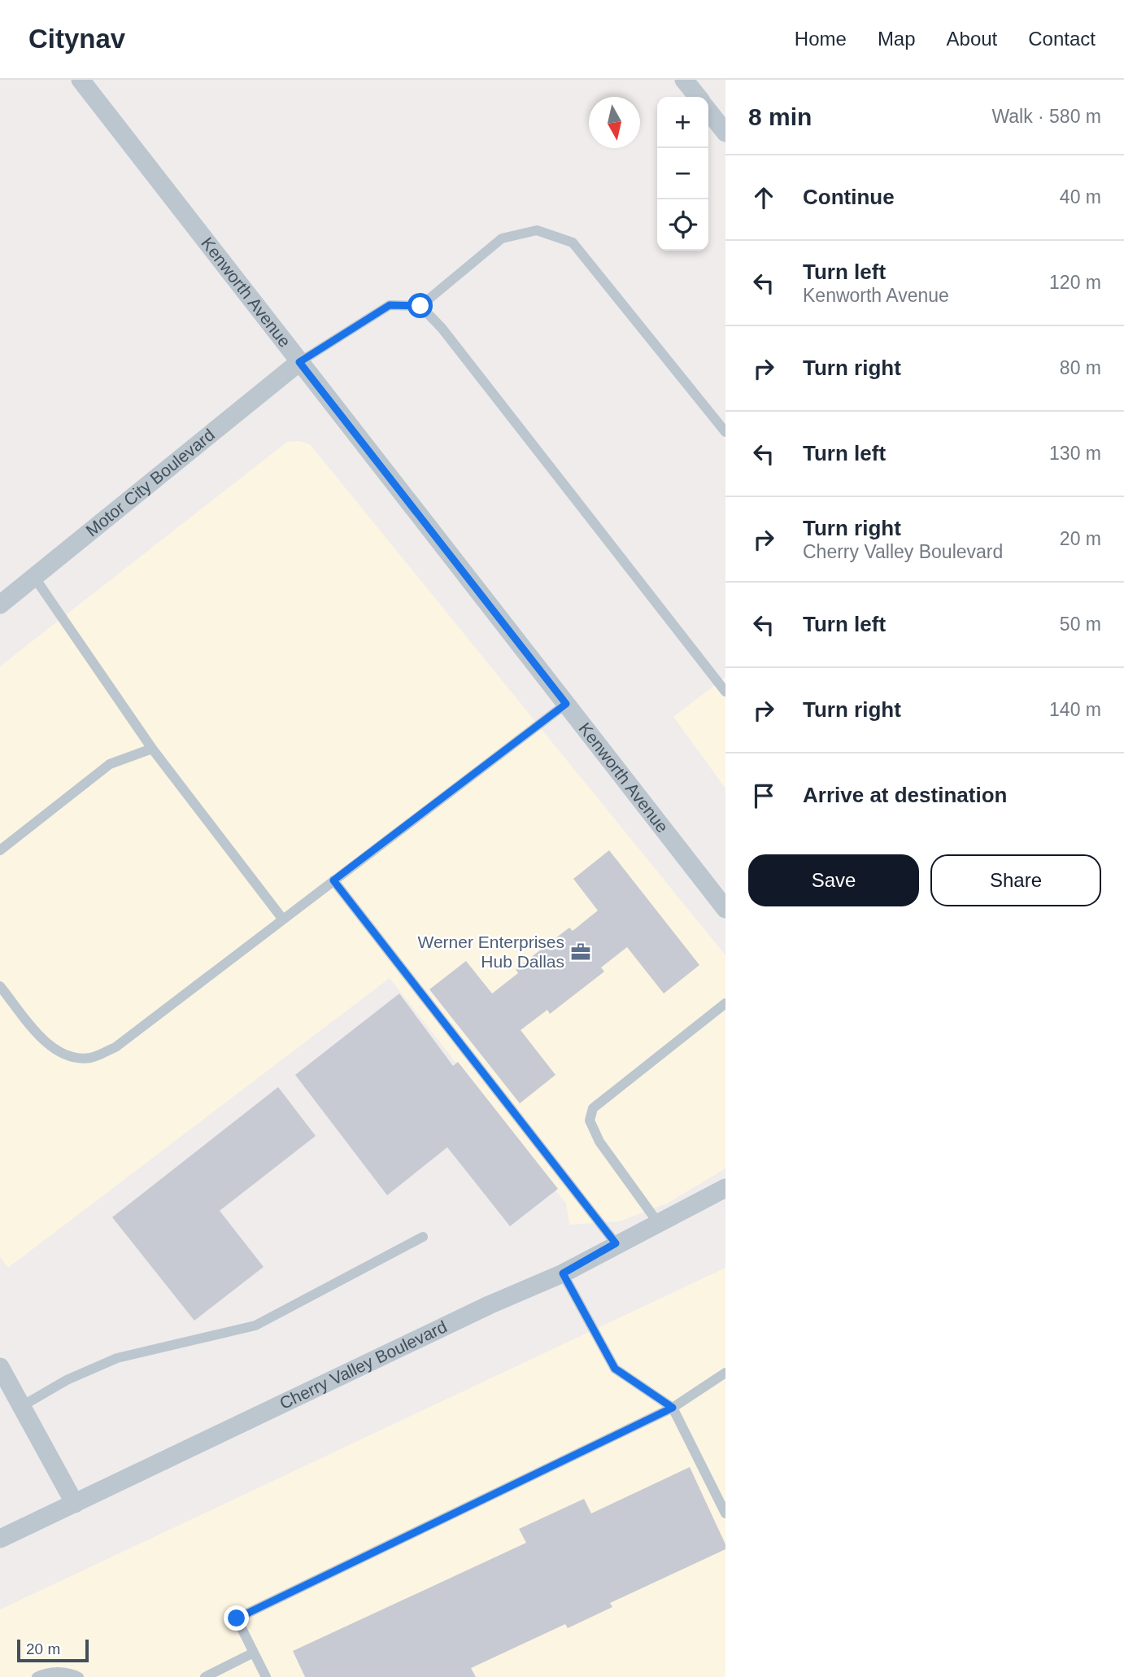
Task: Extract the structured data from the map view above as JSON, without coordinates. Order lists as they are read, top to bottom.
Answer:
{
  "streets": {
    "street": ["Kenworth Avenue", "Motor City Boulevard", "Cherry Valley Boulevard"]
  },
  "crossings": [
    ["Kenworth Avenue", "Motor City Boulevard"]
  ],
  "places": {
    "office": ["Werner Enterprises Hub Dallas"]
  },
  "scale_bar": "20 m",
  "north": "bottom",
  "page": {
    "header": "Citynav",
    "nav": [
      "Home",
      "Map",
      "About",
      "Contact"
    ],
    "heading": ["8 min", "Walk · 580 m"],
    "map_buttons": ["+", "−"],
    "list": [
      ["Continue", "40 m"],
      ["Turn left", "Kenworth Avenue", "120 m"],
      ["Turn right", "80 m"],
      ["Turn left", "130 m"],
      ["Turn right", "Cherry Valley Boulevard", "20 m"],
      ["Turn left", "50 m"],
      ["Turn right", "140 m"],
      "Arrive at destination"
    ],
    "buttons": ["Save", "Share"],
    "scale": "20 m"
  }
}
